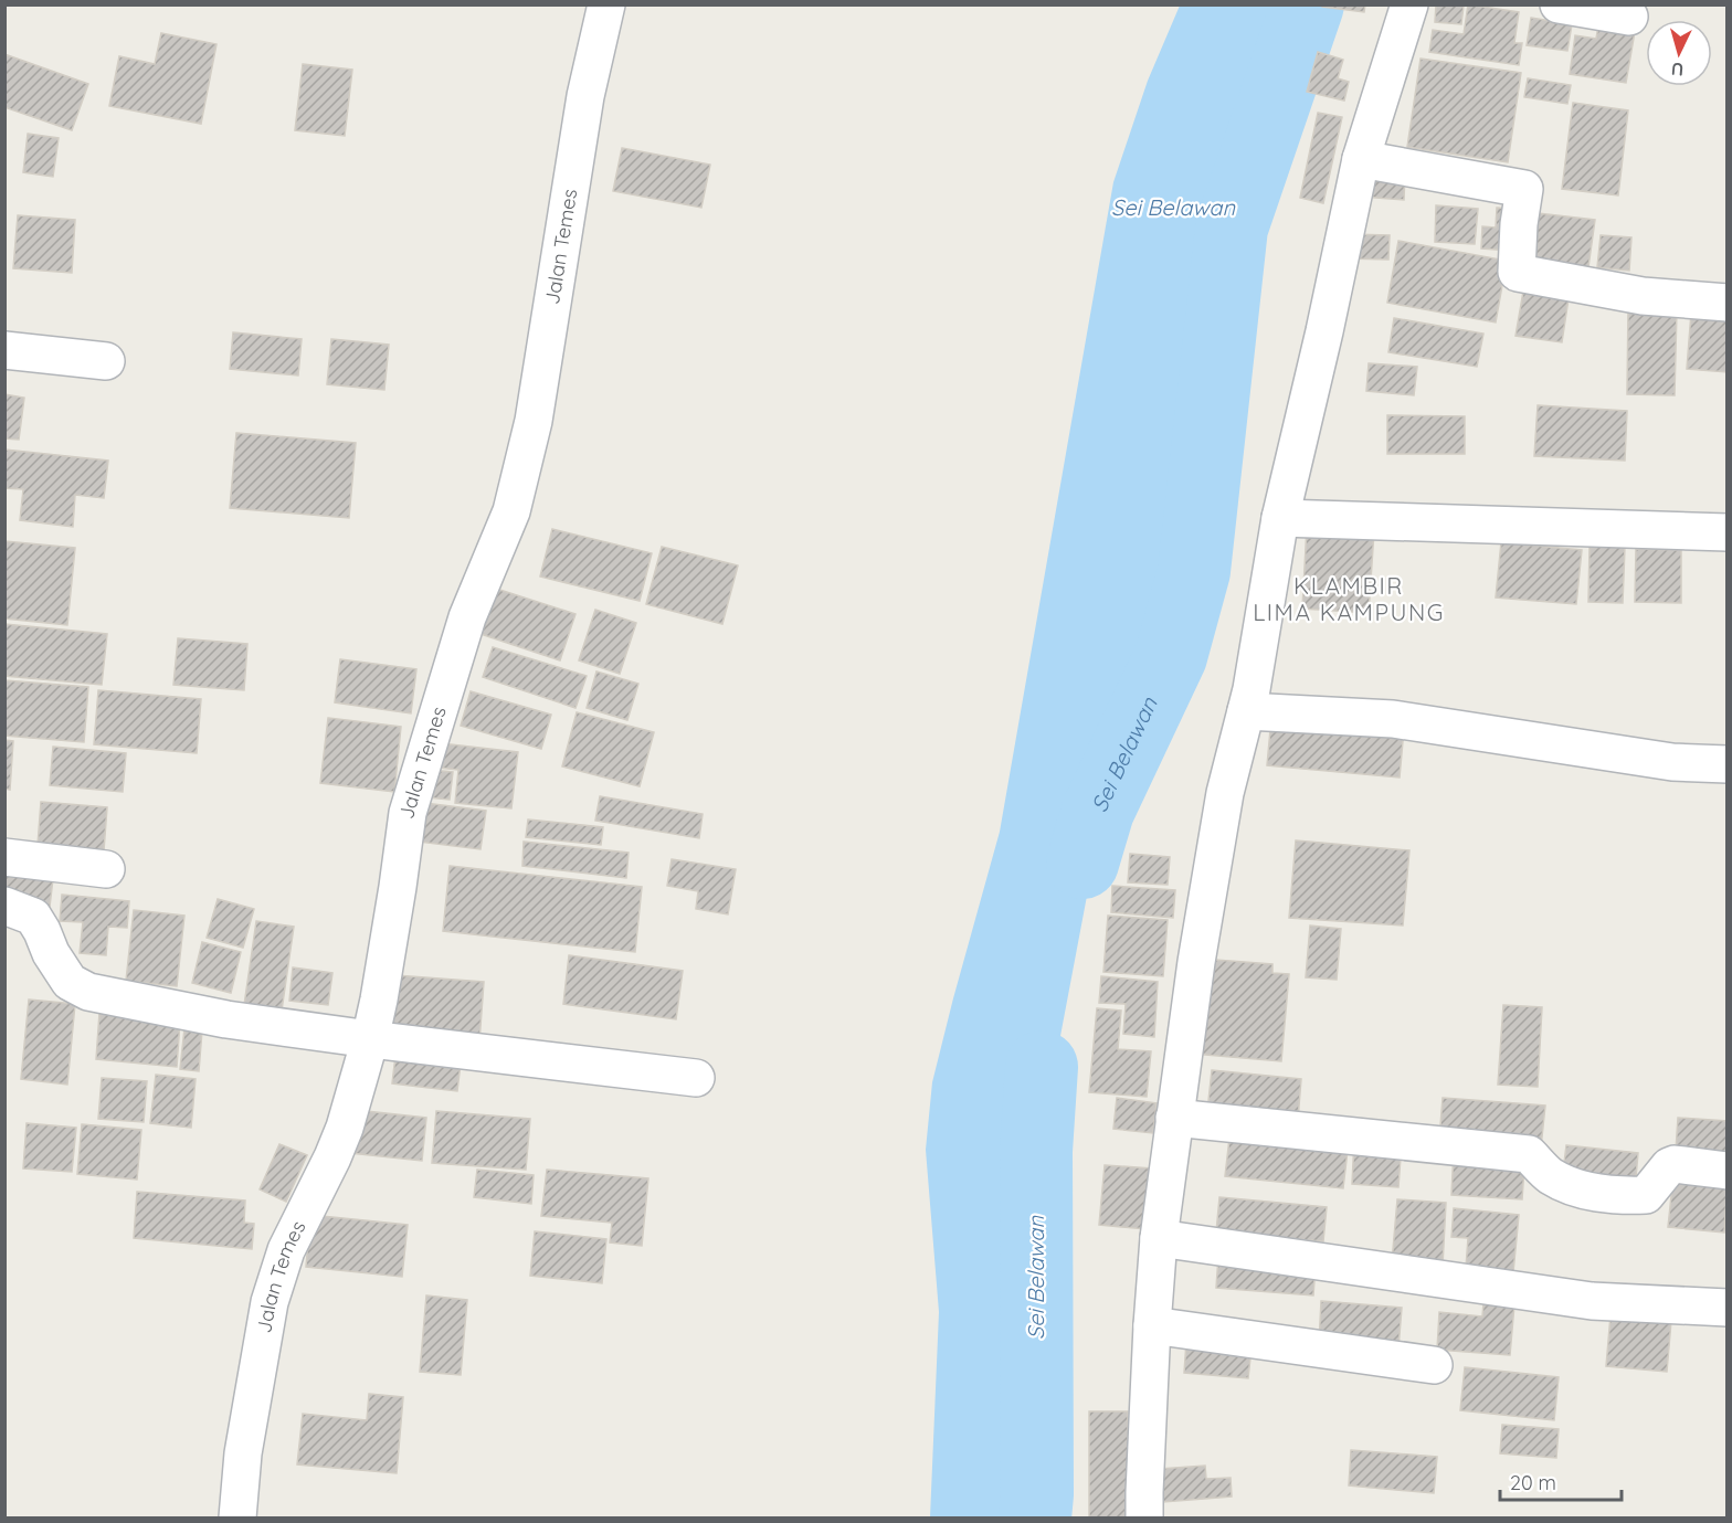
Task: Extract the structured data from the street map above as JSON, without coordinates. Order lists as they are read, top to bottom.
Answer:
{
  "streets": {
    "street": ["Jalan Temes"]
  },
  "districts": ["KLAMBIR LIMA KAMPUNG"],
  "water": ["Sei Belawan"],
  "scale_bar": "20 m",
  "north": "bottom"
}
